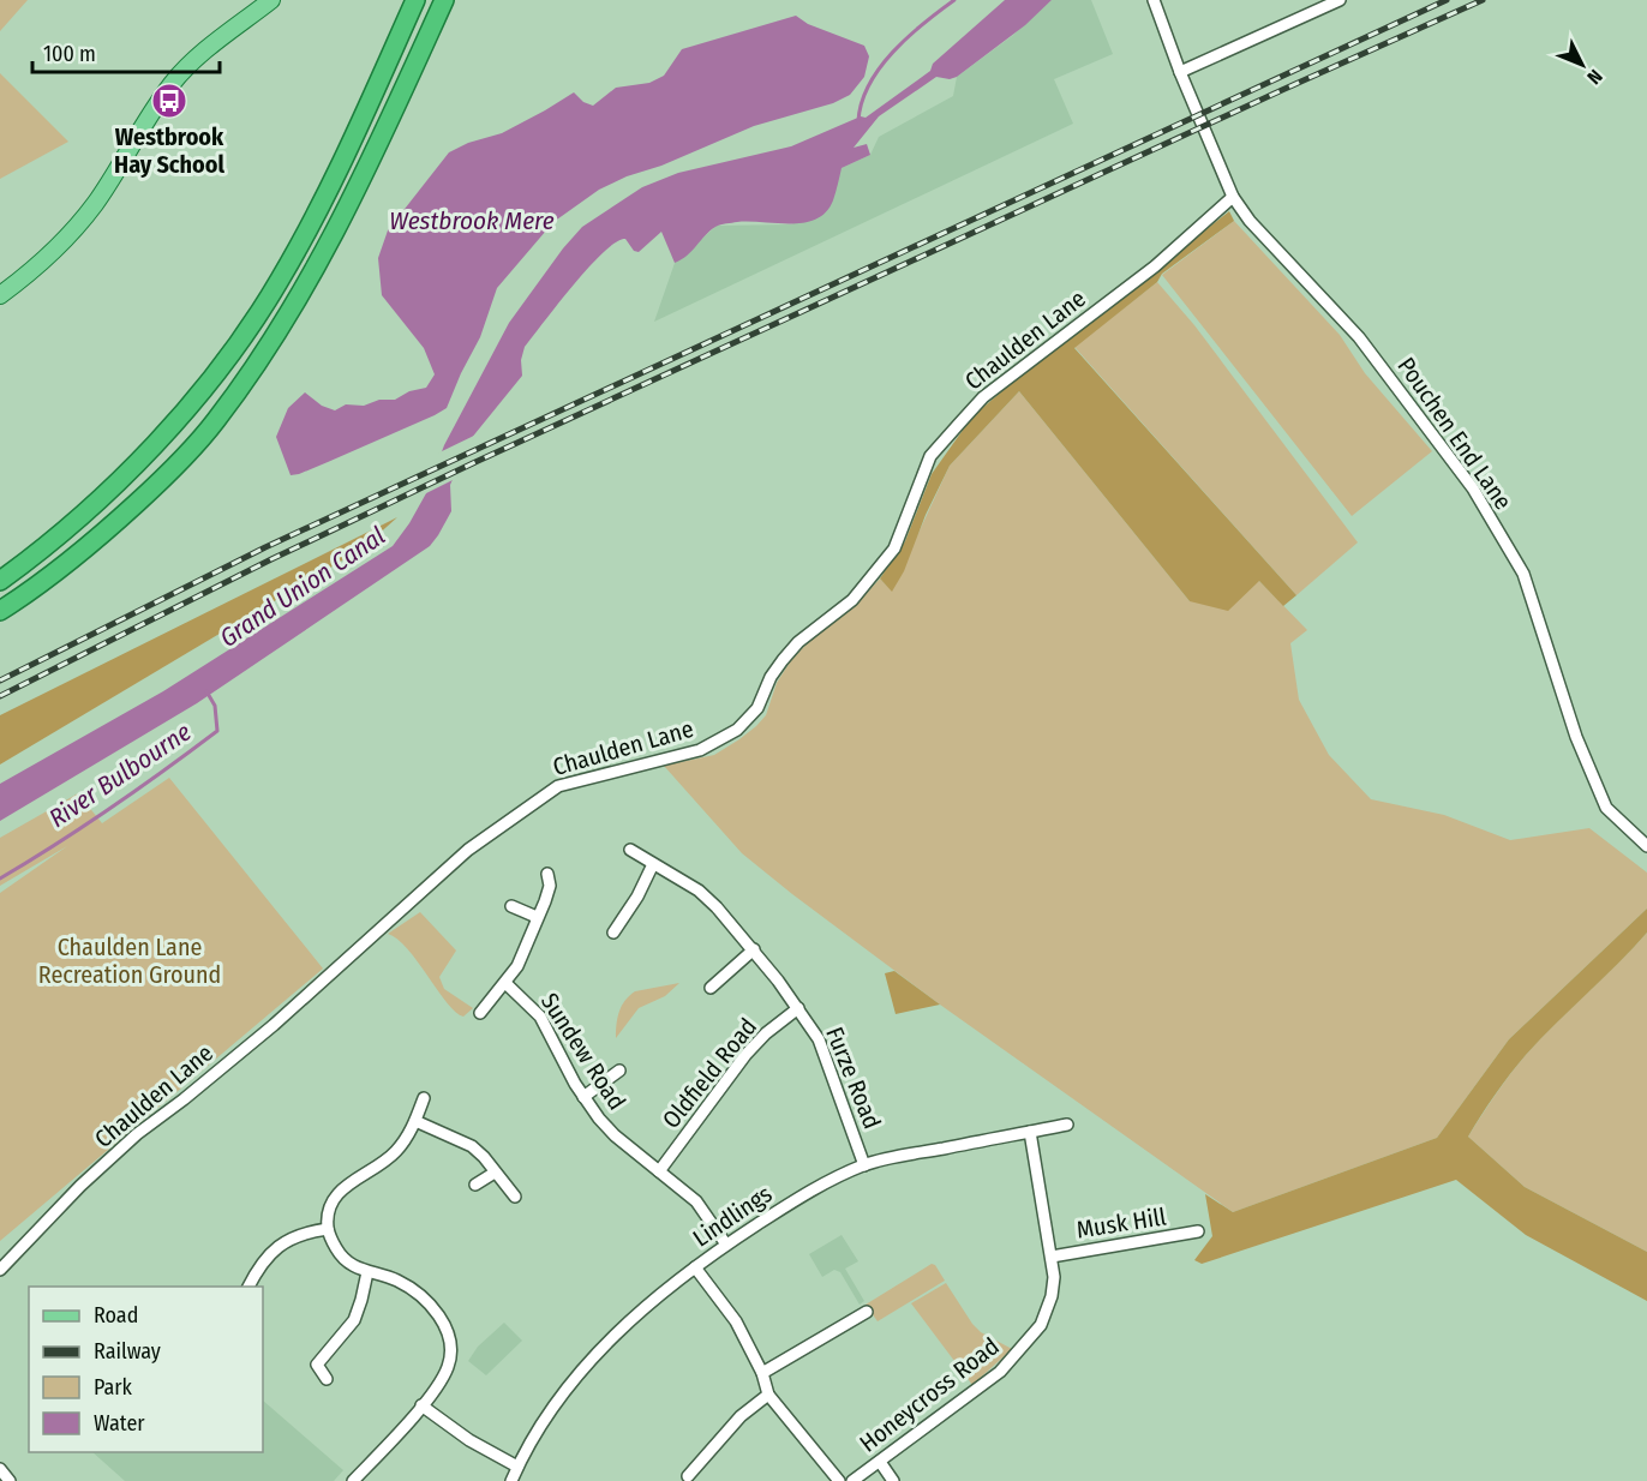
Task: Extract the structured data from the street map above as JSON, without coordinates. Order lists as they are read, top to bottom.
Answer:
{
  "streets": {
    "street": [
      "Chaulden Lane",
      "Pouchen End Lane",
      "Sundew Road",
      "Oldfield Road",
      "Furze Road",
      "Lindlings",
      "Musk Hill",
      "Honeycross Road"
    ]
  },
  "crossings": [
    ["Chaulden Lane", "Pouchen End Lane"],
    ["Sundew Road", "Oldfield Road"],
    ["Sundew Road", "Lindlings"],
    ["Oldfield Road", "Furze Road"],
    ["Furze Road", "Lindlings"],
    ["Lindlings", "Honeycross Road"],
    ["Musk Hill", "Honeycross Road"]
  ],
  "water": ["Westbrook Mere", "Grand Union Canal", "River Bulbourne"],
  "parks": ["Chaulden Lane Recreation Ground"],
  "places": {
    "bus stop": ["Westbrook Hay School"]
  },
  "legend": [
    "Road",
    "Railway",
    "Park",
    "Water"
  ],
  "scale_bar": "100 m",
  "north": "bottom right"
}
